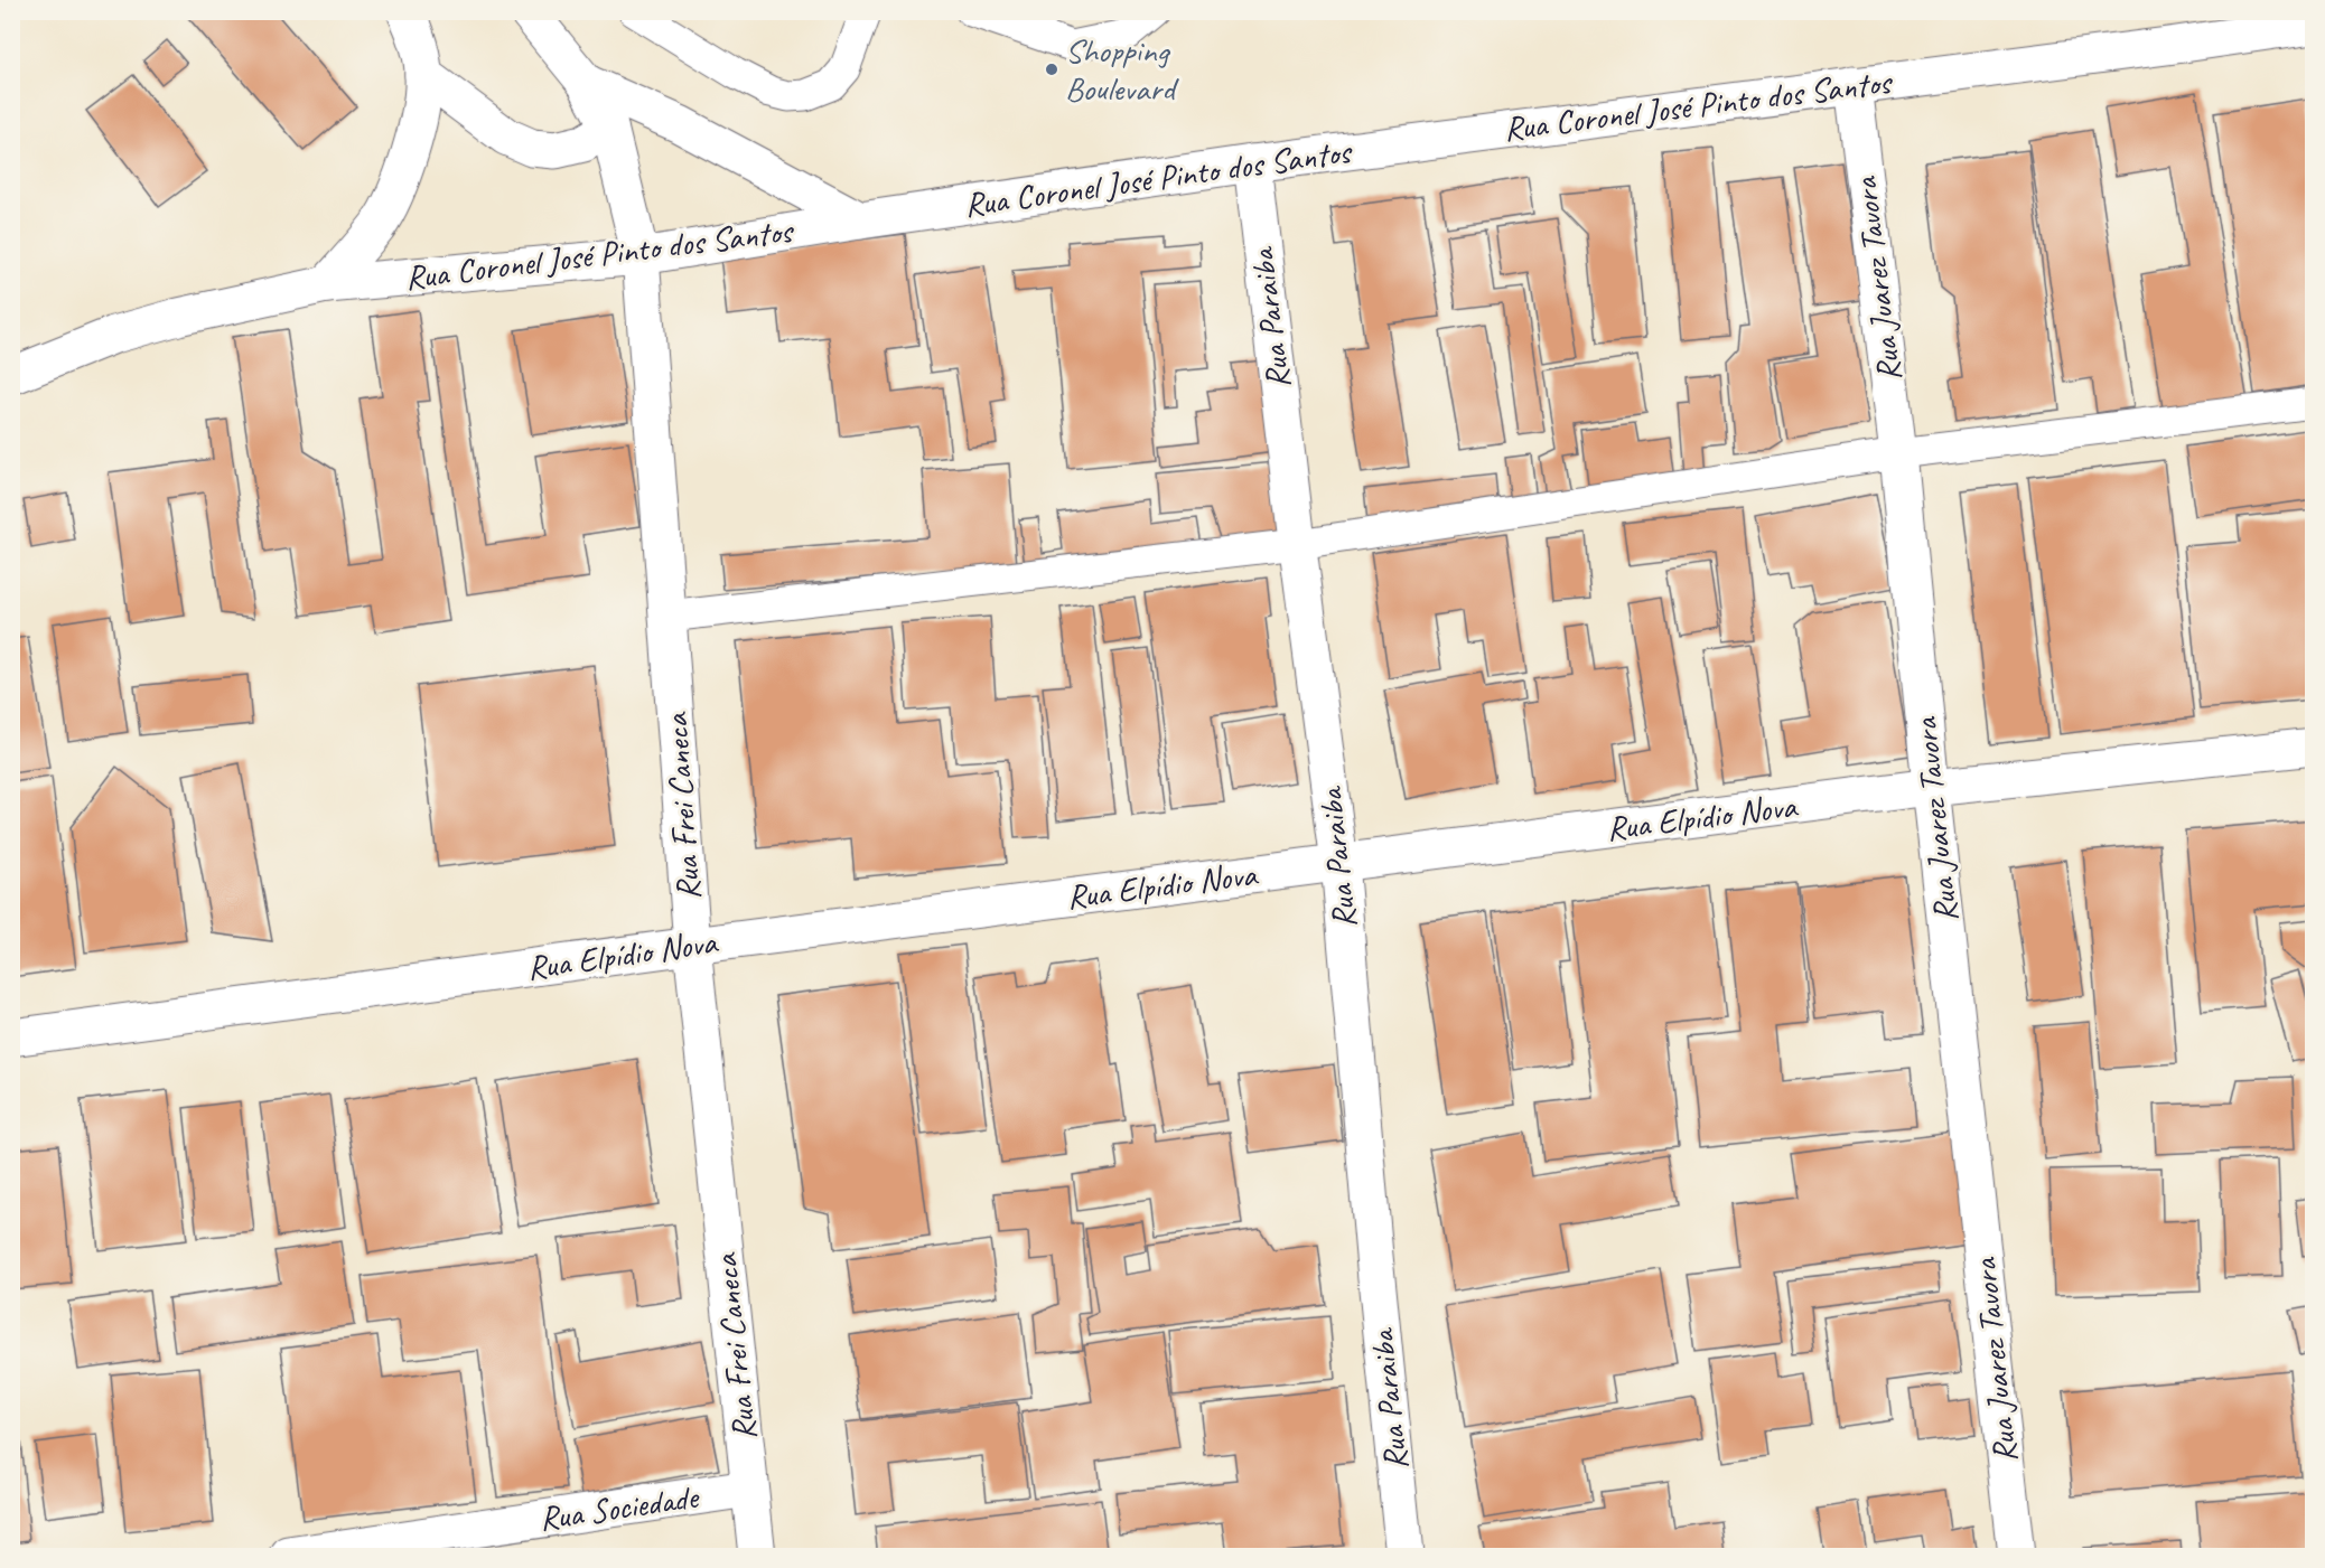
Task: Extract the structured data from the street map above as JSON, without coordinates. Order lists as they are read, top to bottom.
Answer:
{
  "streets": {
    "street": [
      "Rua Coronel José Pinto dos Santos",
      "Rua Juarez Tavora",
      "Rua Paraiba",
      "Rua Frei Caneca",
      "Rua Elpídio Nova",
      "Rua Sociedade"
    ]
  },
  "crossings": [
    ["Rua Coronel José Pinto dos Santos", "Rua Juarez Tavora"],
    ["Rua Coronel José Pinto dos Santos", "Rua Paraiba"],
    ["Rua Coronel José Pinto dos Santos", "Rua Frei Caneca"],
    ["Rua Juarez Tavora", "Rua Elpídio Nova"],
    ["Rua Paraiba", "Rua Elpídio Nova"],
    ["Rua Frei Caneca", "Rua Elpídio Nova"],
    ["Rua Frei Caneca", "Rua Sociedade"]
  ],
  "places": ["Shopping Boulevard"]
}
